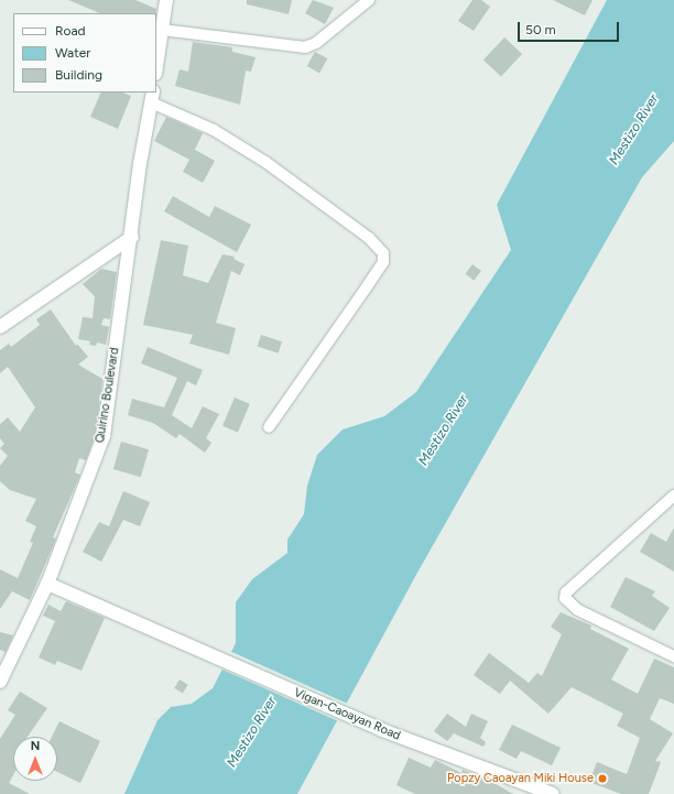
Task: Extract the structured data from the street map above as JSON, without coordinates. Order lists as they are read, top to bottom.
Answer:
{
  "streets": {
    "main road": ["Quirino Boulevard", "Vigan-Caoayan Road"]
  },
  "crossings": [
    ["Quirino Boulevard", "Vigan-Caoayan Road"]
  ],
  "water": ["Mestizo River"],
  "places": ["Popzy Caoayan Miki House"],
  "legend": ["Road", "Water", "Building"],
  "scale_bar": "50 m",
  "north": "top"
}
